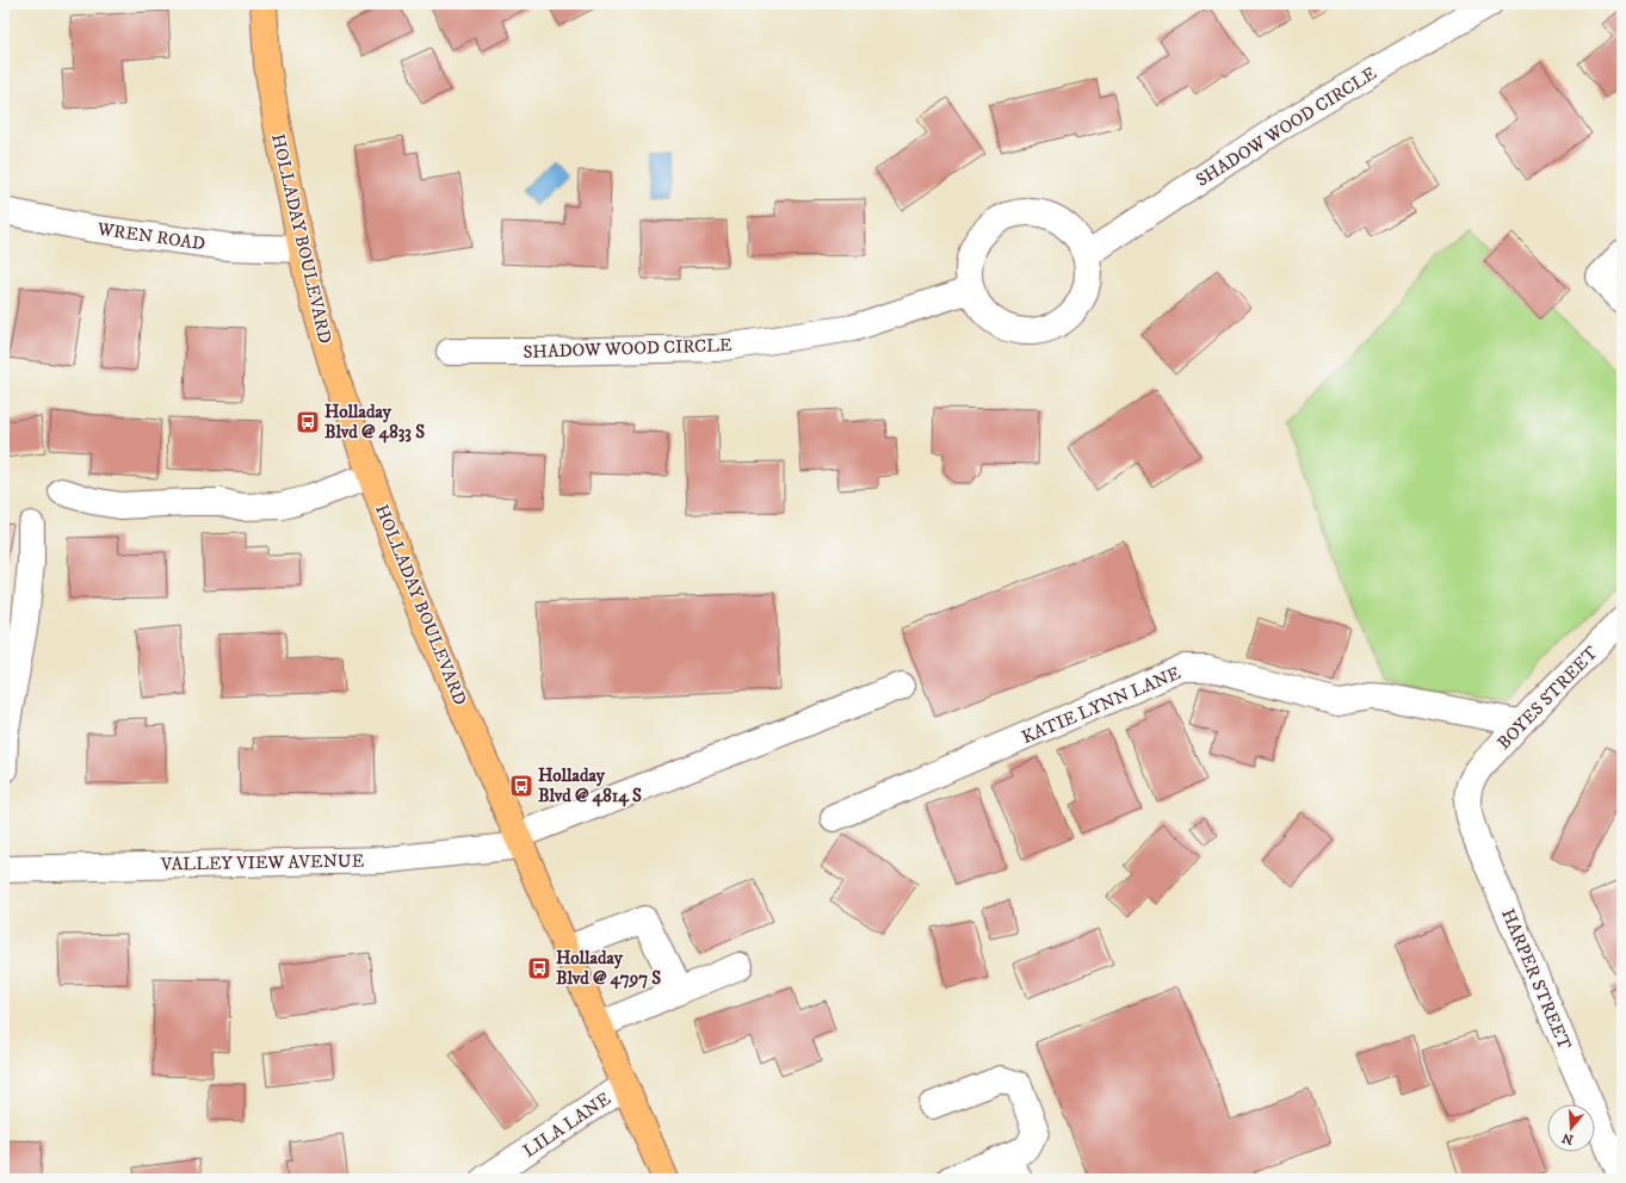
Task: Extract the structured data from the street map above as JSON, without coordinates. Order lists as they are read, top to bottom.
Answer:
{
  "streets": {
    "main road": ["HOLLADAY BOULEVARD"],
    "street": [
      "SHADOW WOOD CIRCLE",
      "WREN ROAD",
      "BOYES STREET",
      "KATIE LYNN LANE",
      "VALLEY VIEW AVENUE",
      "HARPER STREET",
      "LILA LANE"
    ]
  },
  "crossings": [
    ["WREN ROAD", "HOLLADAY BOULEVARD"],
    ["HOLLADAY BOULEVARD", "VALLEY VIEW AVENUE"],
    ["HOLLADAY BOULEVARD", "LILA LANE"],
    ["BOYES STREET", "KATIE LYNN LANE"],
    ["BOYES STREET", "HARPER STREET"]
  ],
  "places": {
    "bus stop": ["Holladay Blvd @ 4833 S", "Holladay Blvd @ 4814 S", "Holladay Blvd @ 4797 S"]
  },
  "north": "bottom"
}
